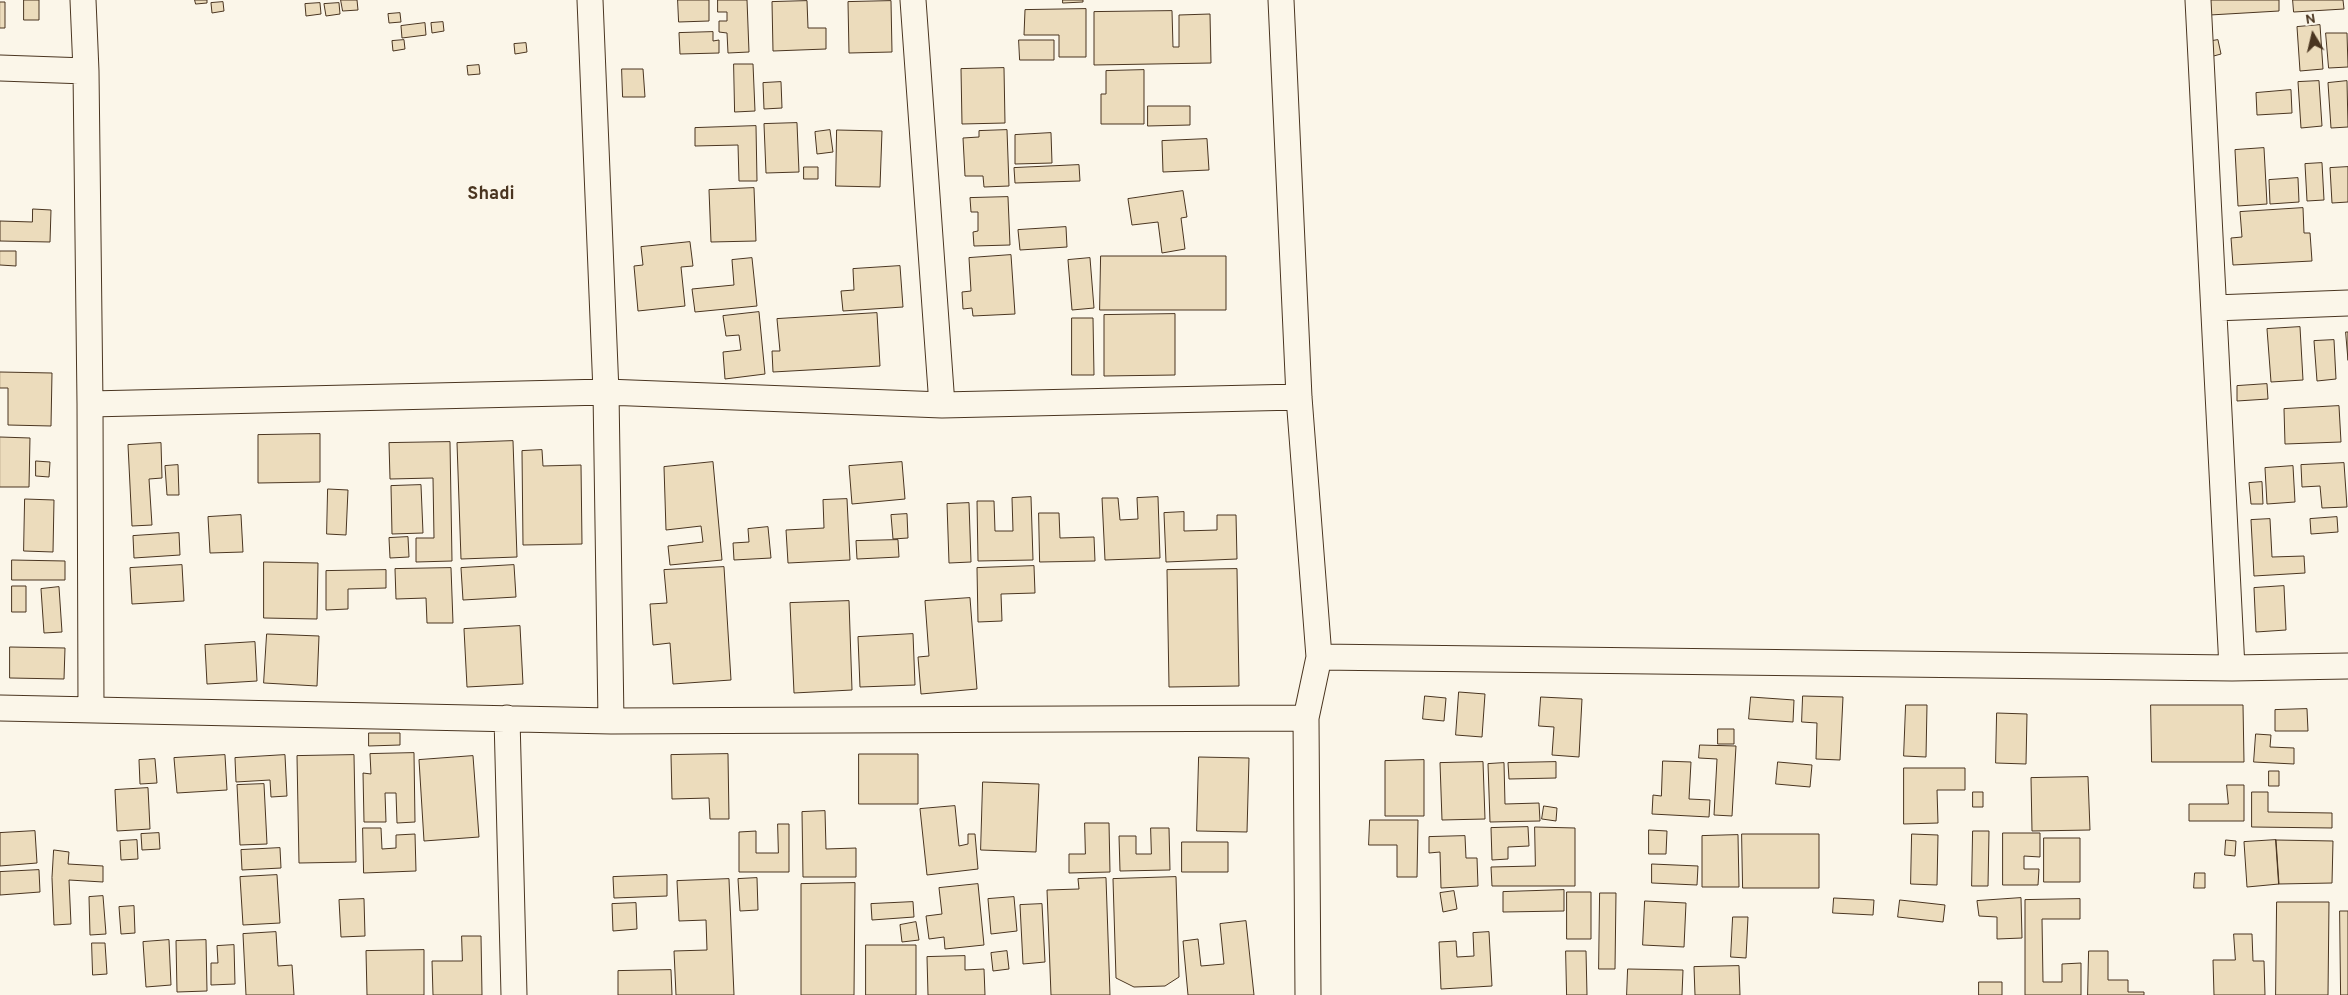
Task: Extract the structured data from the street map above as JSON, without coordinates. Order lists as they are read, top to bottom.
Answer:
{
  "districts": ["Shadi"],
  "north": "top"
}
